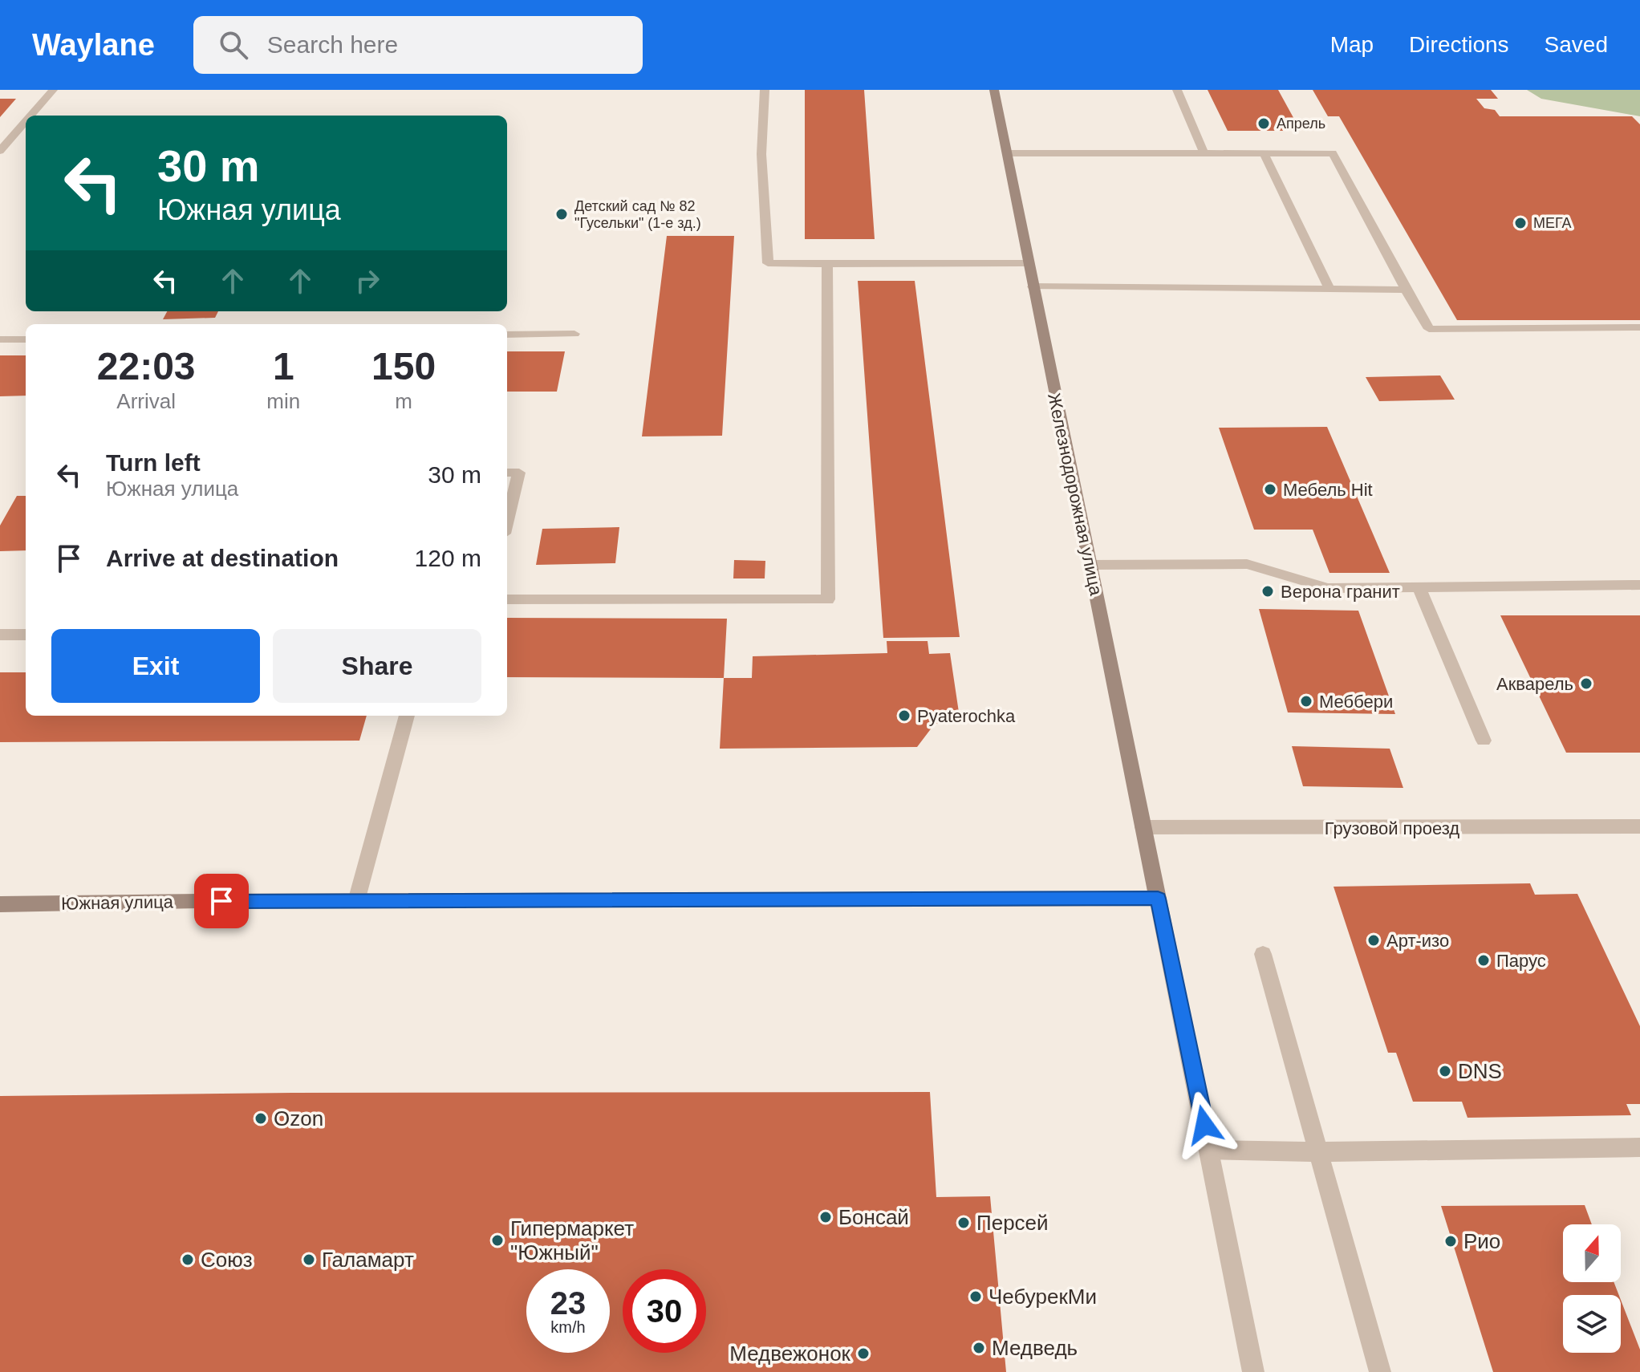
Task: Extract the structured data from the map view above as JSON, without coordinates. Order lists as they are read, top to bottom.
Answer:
{
  "streets": {
    "main road": ["Железнодорожная улица", "Южная улица"],
    "street": ["Грузовой проезд"]
  },
  "crossings": [
    ["Железнодорожная улица", "Грузовой проезд"],
    ["Железнодорожная улица", "Южная улица"]
  ],
  "places": [
    "Апрель",
    "Детский сад № 82 \"Гусельки\" (1-е зд.)",
    "МЕГА",
    "Мебель Hit",
    "Верона гранит",
    "Акварель",
    "Меббери",
    "Pyaterochka",
    "Арт-изо",
    "Парус",
    "DNS",
    "Ozon",
    "Бонсай",
    "Персей",
    "Гипермаркет \"Южный\"",
    "Рио",
    "Союз",
    "Галамарт",
    "ЧебурекМи",
    "Медведь",
    "Медвежонок"
  ],
  "north": "top",
  "page": {
    "header": "Waylane",
    "search": "Search here",
    "nav": ["Map", "Directions", "Saved"],
    "turn": ["30 m", "Южная улица"],
    "eta": [
      "22:03",
      "Arrival",
      "1",
      "min",
      "150",
      "m"
    ],
    "list": [
      {
        "name": "Turn left",
        "note": "Южная улица",
        "value": "30 m"
      },
      {
        "name": "Arrive at destination",
        "value": "120 m"
      }
    ],
    "buttons": ["Exit", "Share"],
    "speed": "23 km/h",
    "limit": "30"
  }
}
